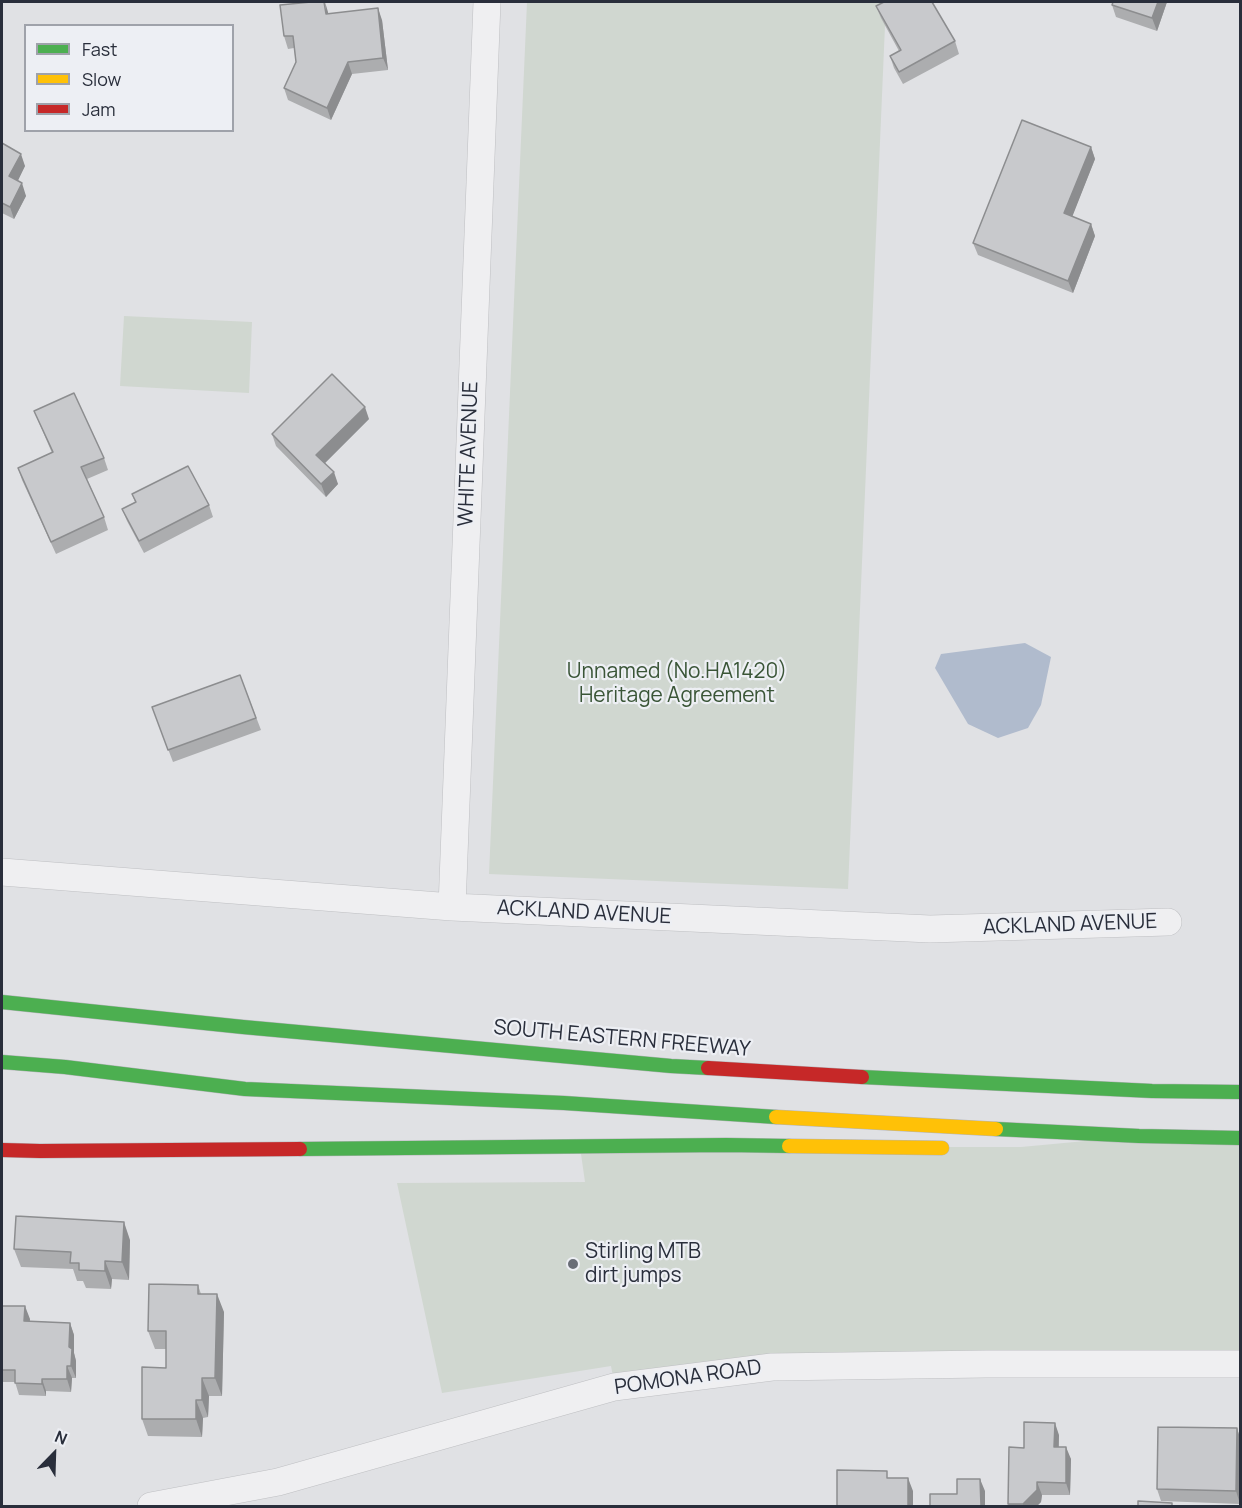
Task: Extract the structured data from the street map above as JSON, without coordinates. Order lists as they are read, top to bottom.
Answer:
{
  "streets": {
    "highway": ["SOUTH EASTERN FREEWAY"],
    "street": ["WHITE AVENUE", "ACKLAND AVENUE", "POMONA ROAD"]
  },
  "crossings": [
    ["WHITE AVENUE", "ACKLAND AVENUE"]
  ],
  "parks": ["Unnamed (No.HA1420) Heritage Agreement"],
  "places": ["Stirling MTB dirt jumps"],
  "legend": ["Fast", "Slow", "Jam"],
  "north": "top right"
}
